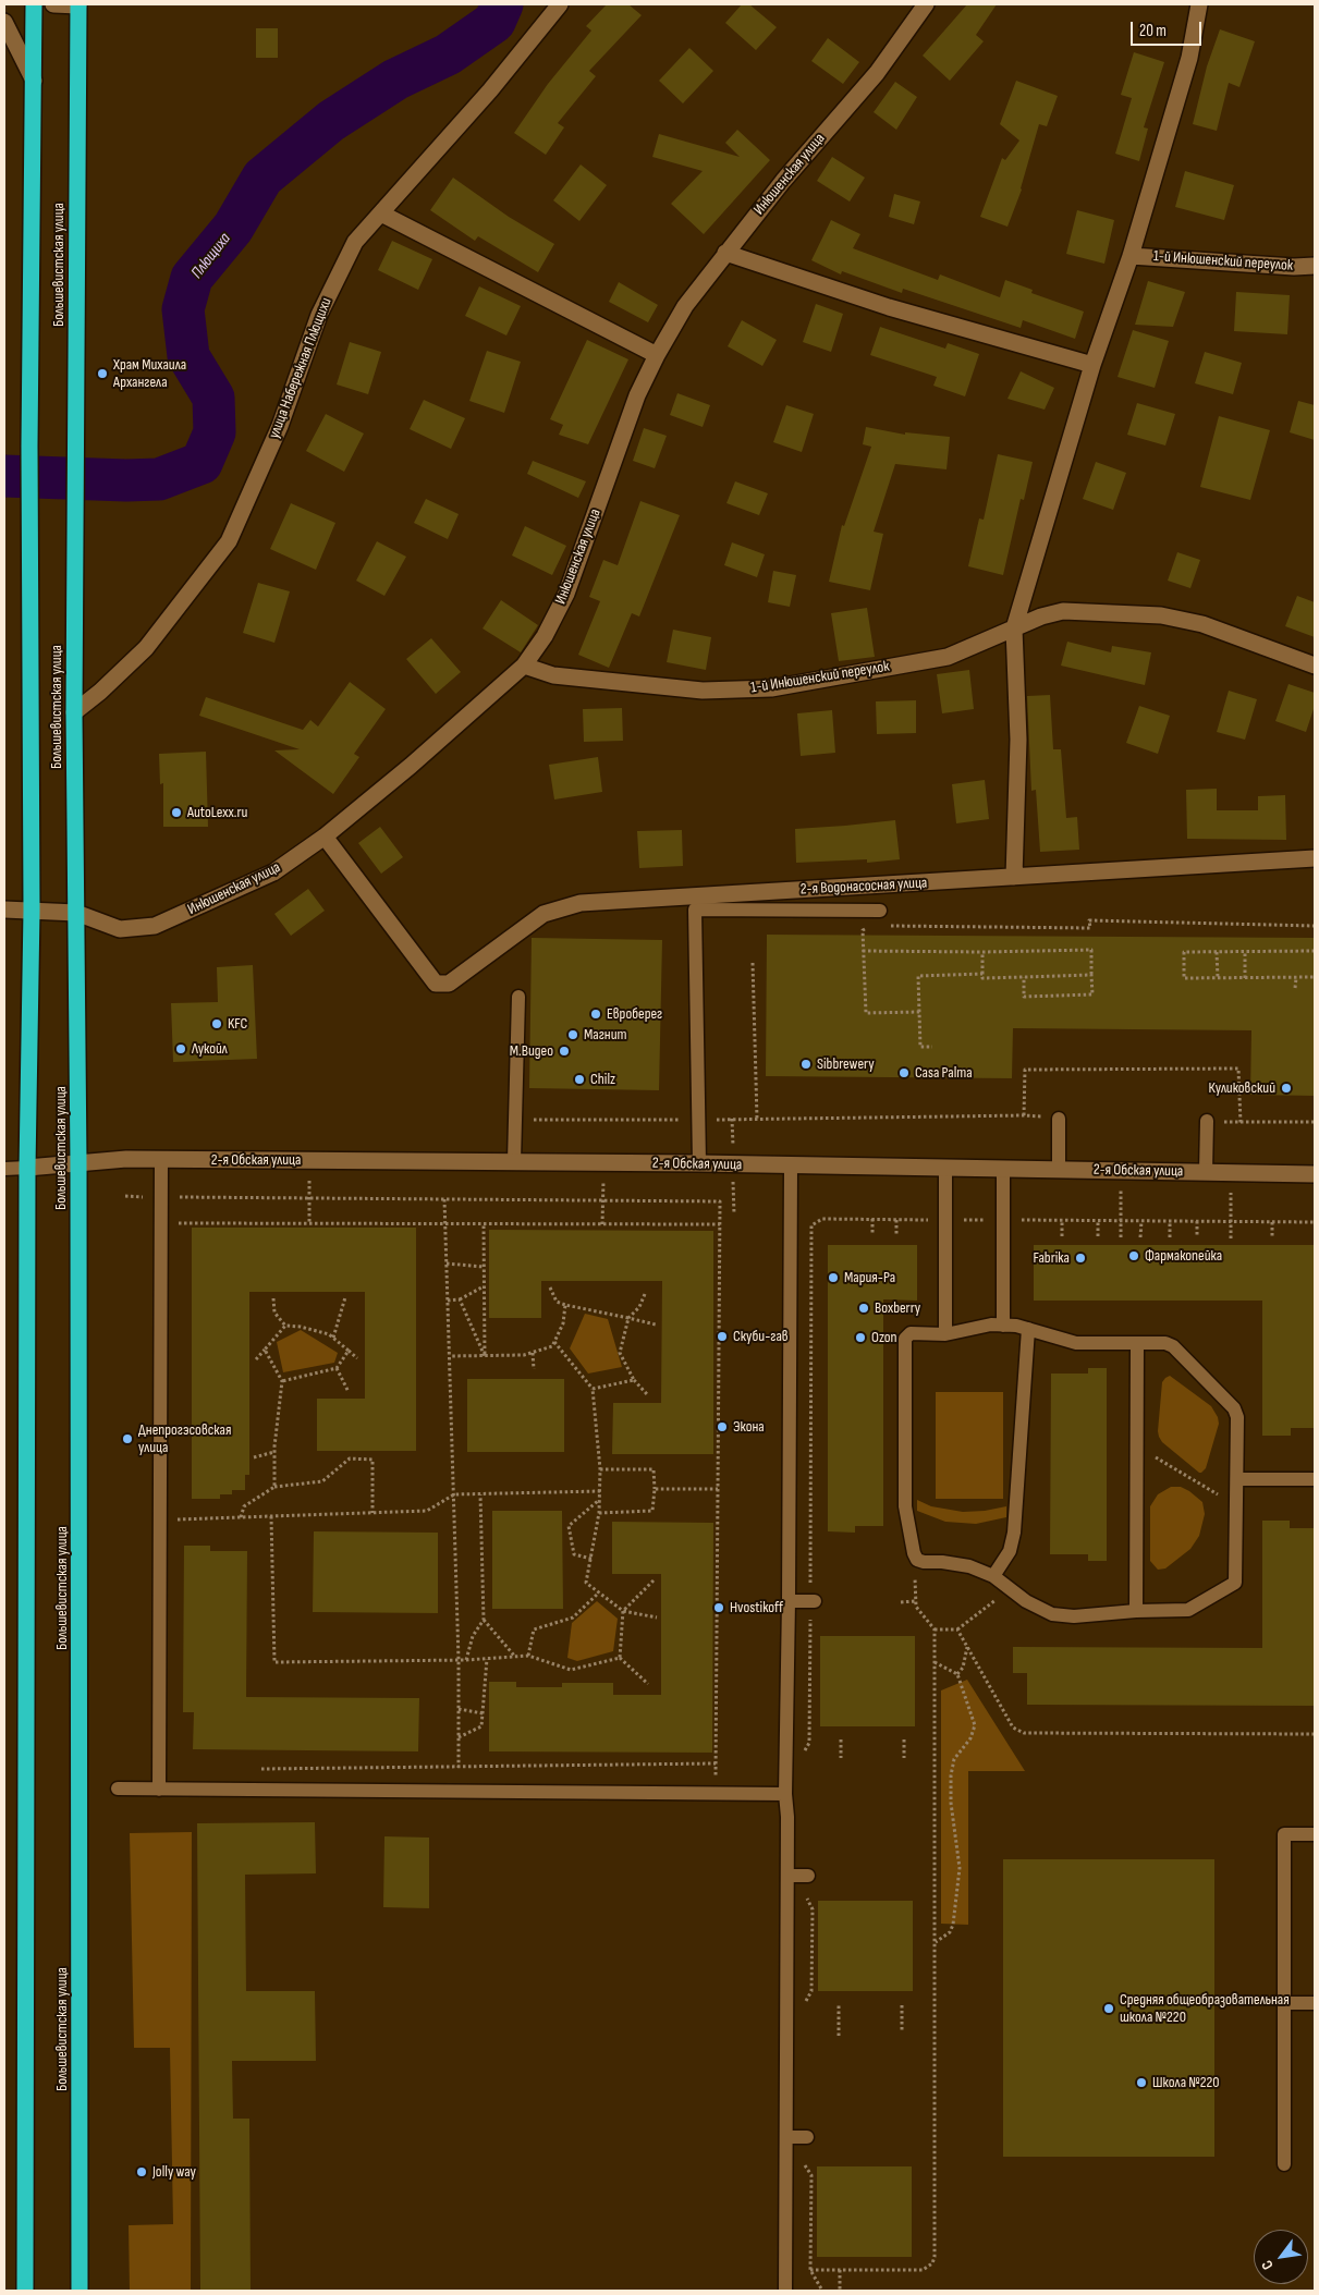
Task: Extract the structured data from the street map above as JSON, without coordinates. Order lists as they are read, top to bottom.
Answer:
{
  "streets": {
    "highway": ["Большевистская улица"],
    "street": [
      "Инюшенская улица",
      "1-й Инюшенский переулок",
      "улица Набережная Плющихи",
      "2-я Водонасосная улица",
      "2-я Обская улица"
    ]
  },
  "crossings": [
    ["Инюшенская улица", "1-й Инюшенский переулок"],
    ["Инюшенская улица", "Большевистская улица"],
    ["Инюшенская улица", "2-я Водонасосная улица"],
    ["Большевистская улица", "улица Набережная Плющихи"],
    ["Большевистская улица", "2-я Обская улица"]
  ],
  "water": ["Плющиха"],
  "places": [
    "Храм Михаила Архангела",
    "AutoLexx.ru",
    "Евроберег",
    "KFC",
    "Магнит",
    "Лукойл",
    "М.Видео",
    "Sibbrewery",
    "Casa Palma",
    "Chilz",
    "Куликовский",
    "Фармакопейка",
    "Fabrika",
    "Мария-Ра",
    "Boxberry",
    "Скуби-гав",
    "Ozon",
    "Экона",
    "Днепрогэсовская улица",
    "Hvostikoff",
    "Средняя общеобразовательная школа №220",
    "Школа №220",
    "Jolly way"
  ],
  "scale_bar": "20 m",
  "north": "bottom left"
}
